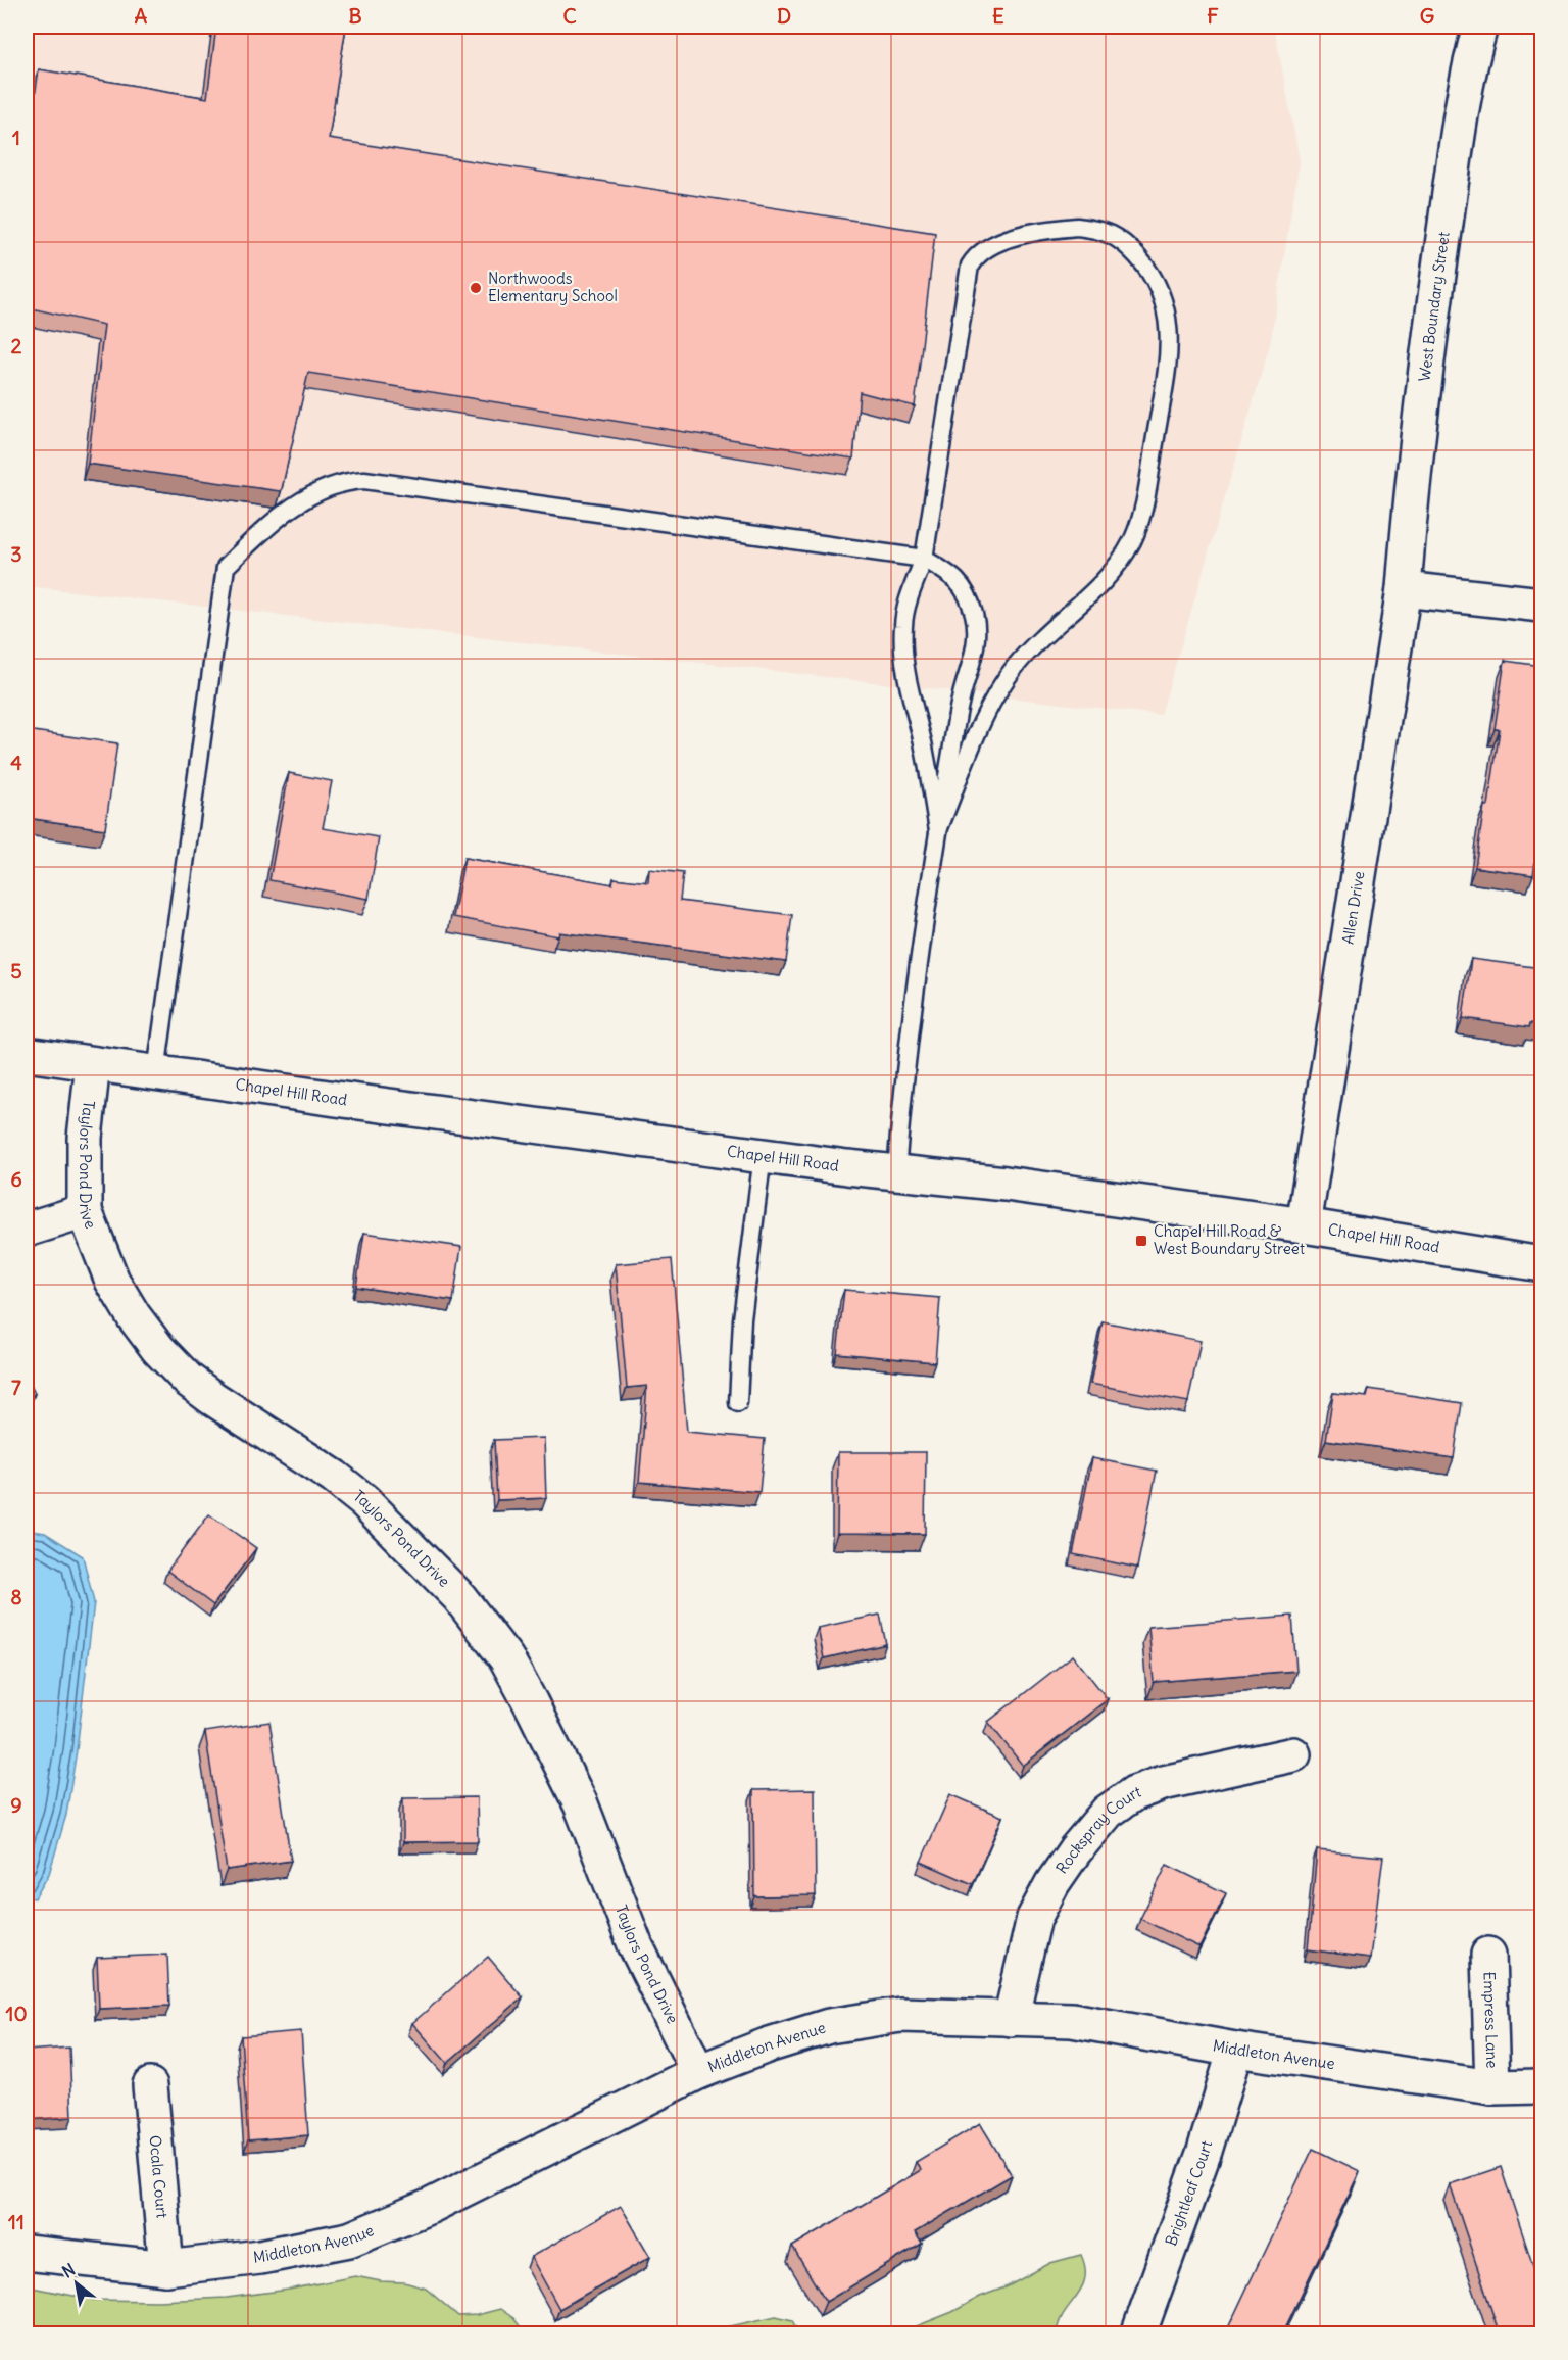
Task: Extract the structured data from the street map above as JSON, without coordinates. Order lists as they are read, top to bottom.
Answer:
{
  "streets": {
    "street": [
      "West Boundary Street",
      "Allen Drive",
      "Chapel Hill Road",
      "Taylors Pond Drive",
      "Rockspray Court",
      "Empress Lane",
      "Middleton Avenue",
      "Ocala Court",
      "Brightleaf Court"
    ]
  },
  "crossings": [
    ["West Boundary Street", "Allen Drive"],
    ["Allen Drive", "Chapel Hill Road"],
    ["Chapel Hill Road", "Taylors Pond Drive"],
    ["Taylors Pond Drive", "Middleton Avenue"],
    ["Rockspray Court", "Middleton Avenue"],
    ["Empress Lane", "Middleton Avenue"],
    ["Middleton Avenue", "Ocala Court"],
    ["Middleton Avenue", "Brightleaf Court"]
  ],
  "places": {
    "other": ["Northwoods Elementary School"],
    "transit": ["Chapel Hill Road & West Boundary Street"]
  },
  "north": "top left",
  "grid": {
    "columns": [
      "A",
      "B",
      "C",
      "D",
      "E",
      "F",
      "G"
    ],
    "rows": [
      "1",
      "2",
      "3",
      "4",
      "5",
      "6",
      "7",
      "8",
      "9",
      "10",
      "11"
    ]
  }
}
